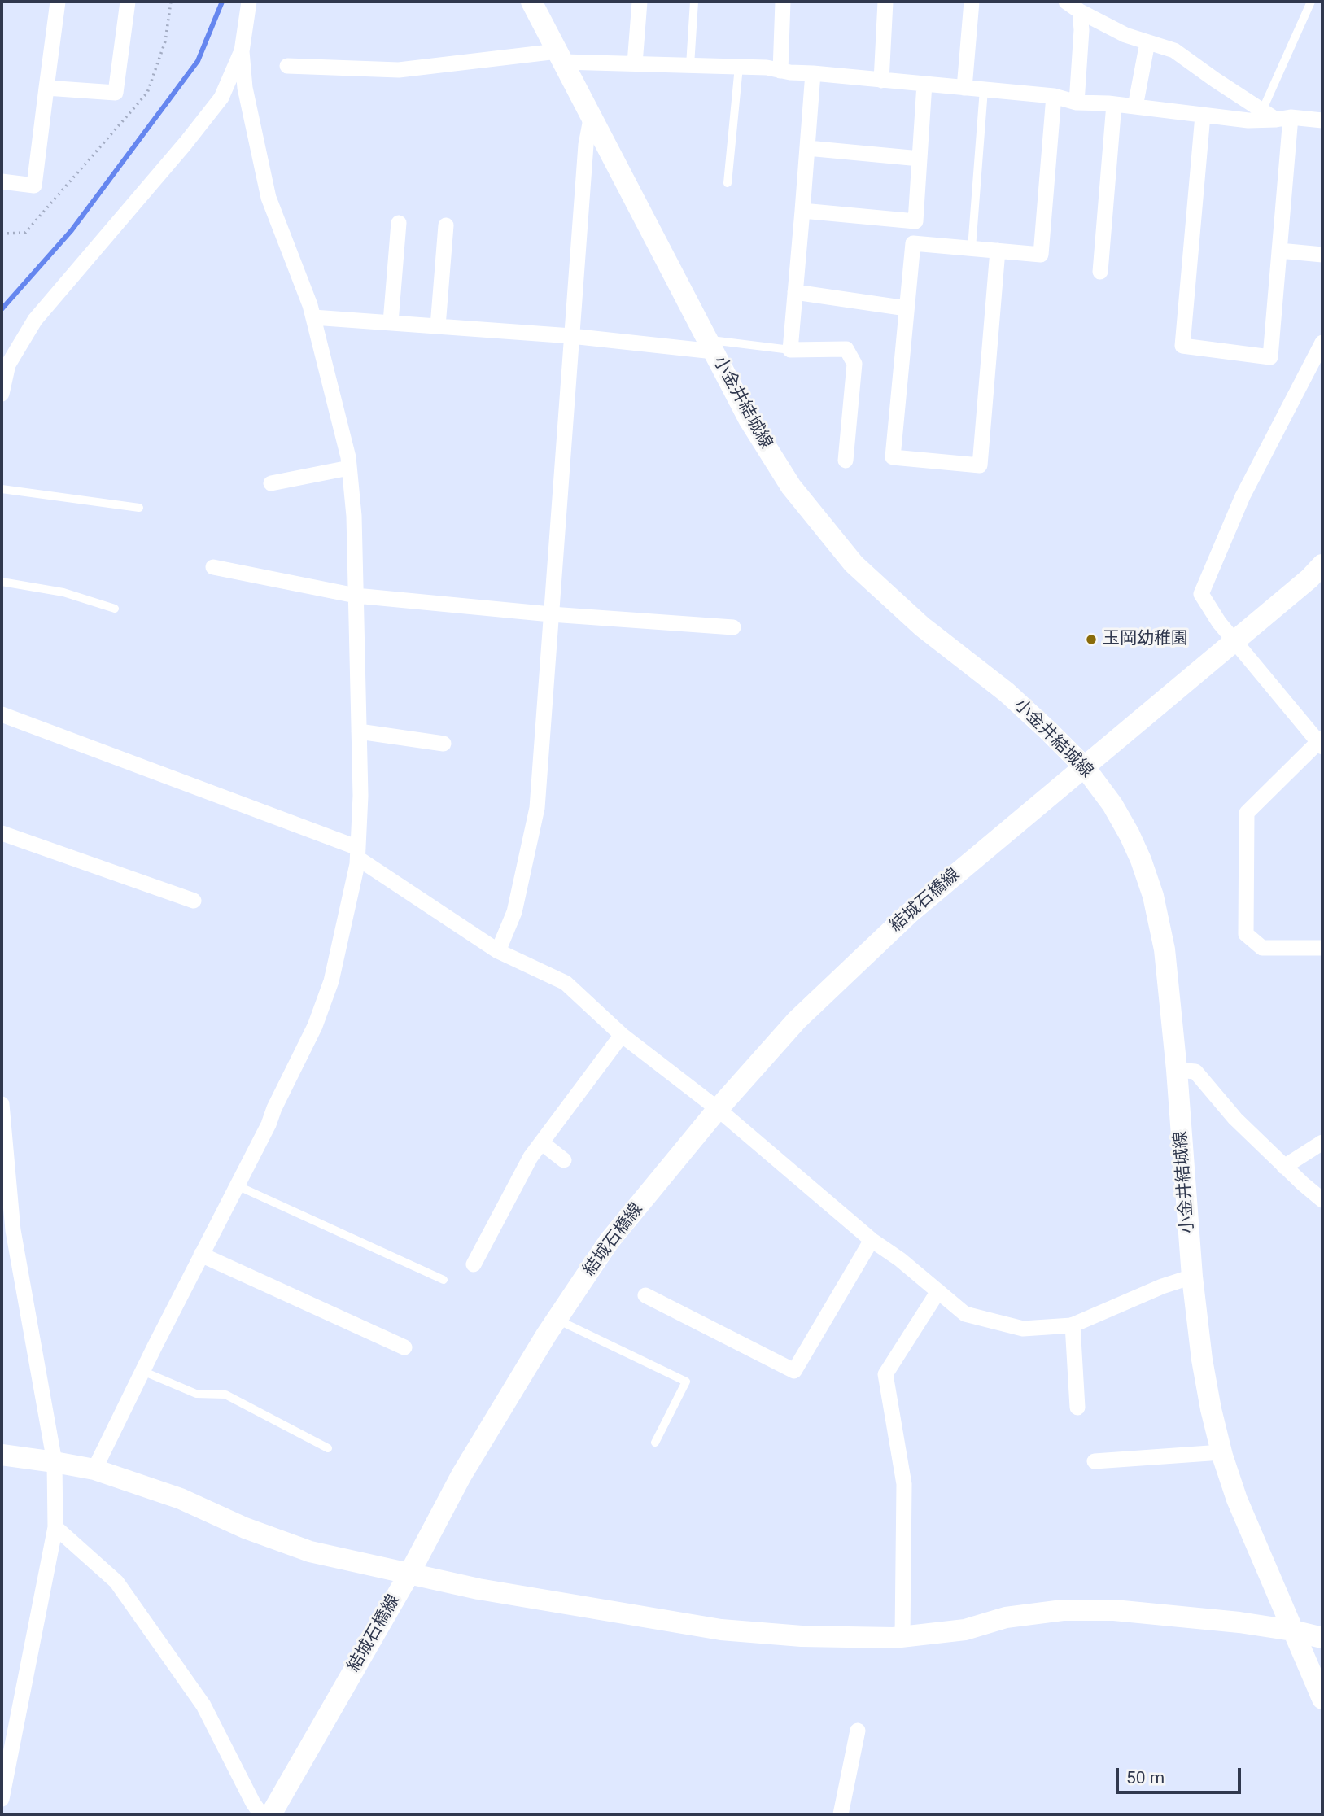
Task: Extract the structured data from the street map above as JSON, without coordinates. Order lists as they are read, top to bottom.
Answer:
{
  "streets": {
    "main road": ["小金井結城線", "結城石橋線"]
  },
  "crossings": [
    ["小金井結城線", "結城石橋線"]
  ],
  "places": ["玉岡幼稚園"],
  "scale_bar": "50 m"
}
